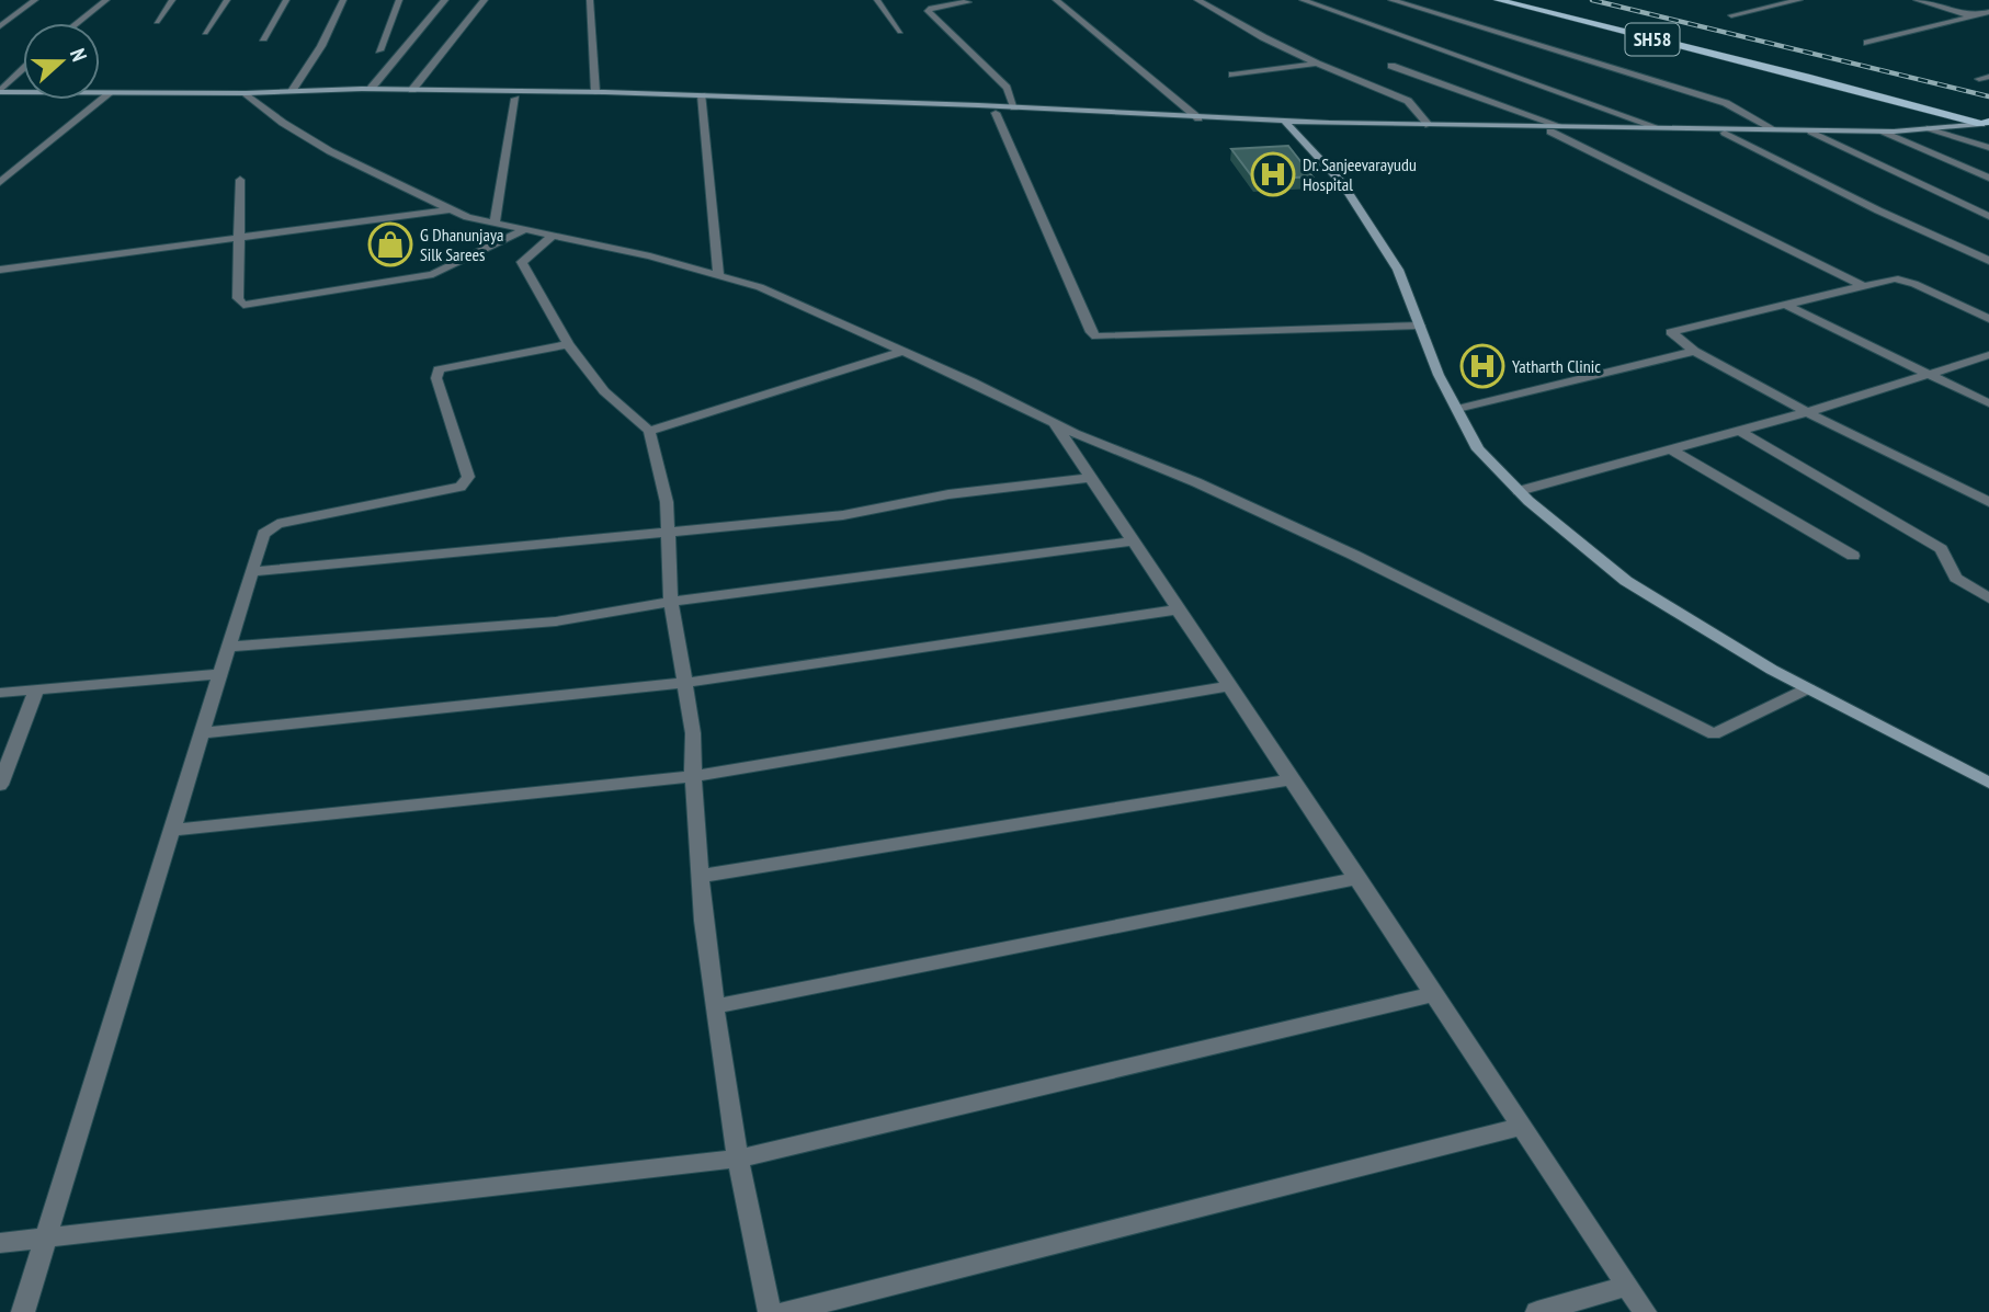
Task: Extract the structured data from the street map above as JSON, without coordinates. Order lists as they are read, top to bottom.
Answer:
{
  "streets": {
    "main road": ["SH58"]
  },
  "places": {
    "hospital": ["Dr. Sanjeevarayudu Hospital", "Yatharth Clinic"],
    "shop": ["G Dhanunjaya Silk Sarees"]
  },
  "north": "right"
}
